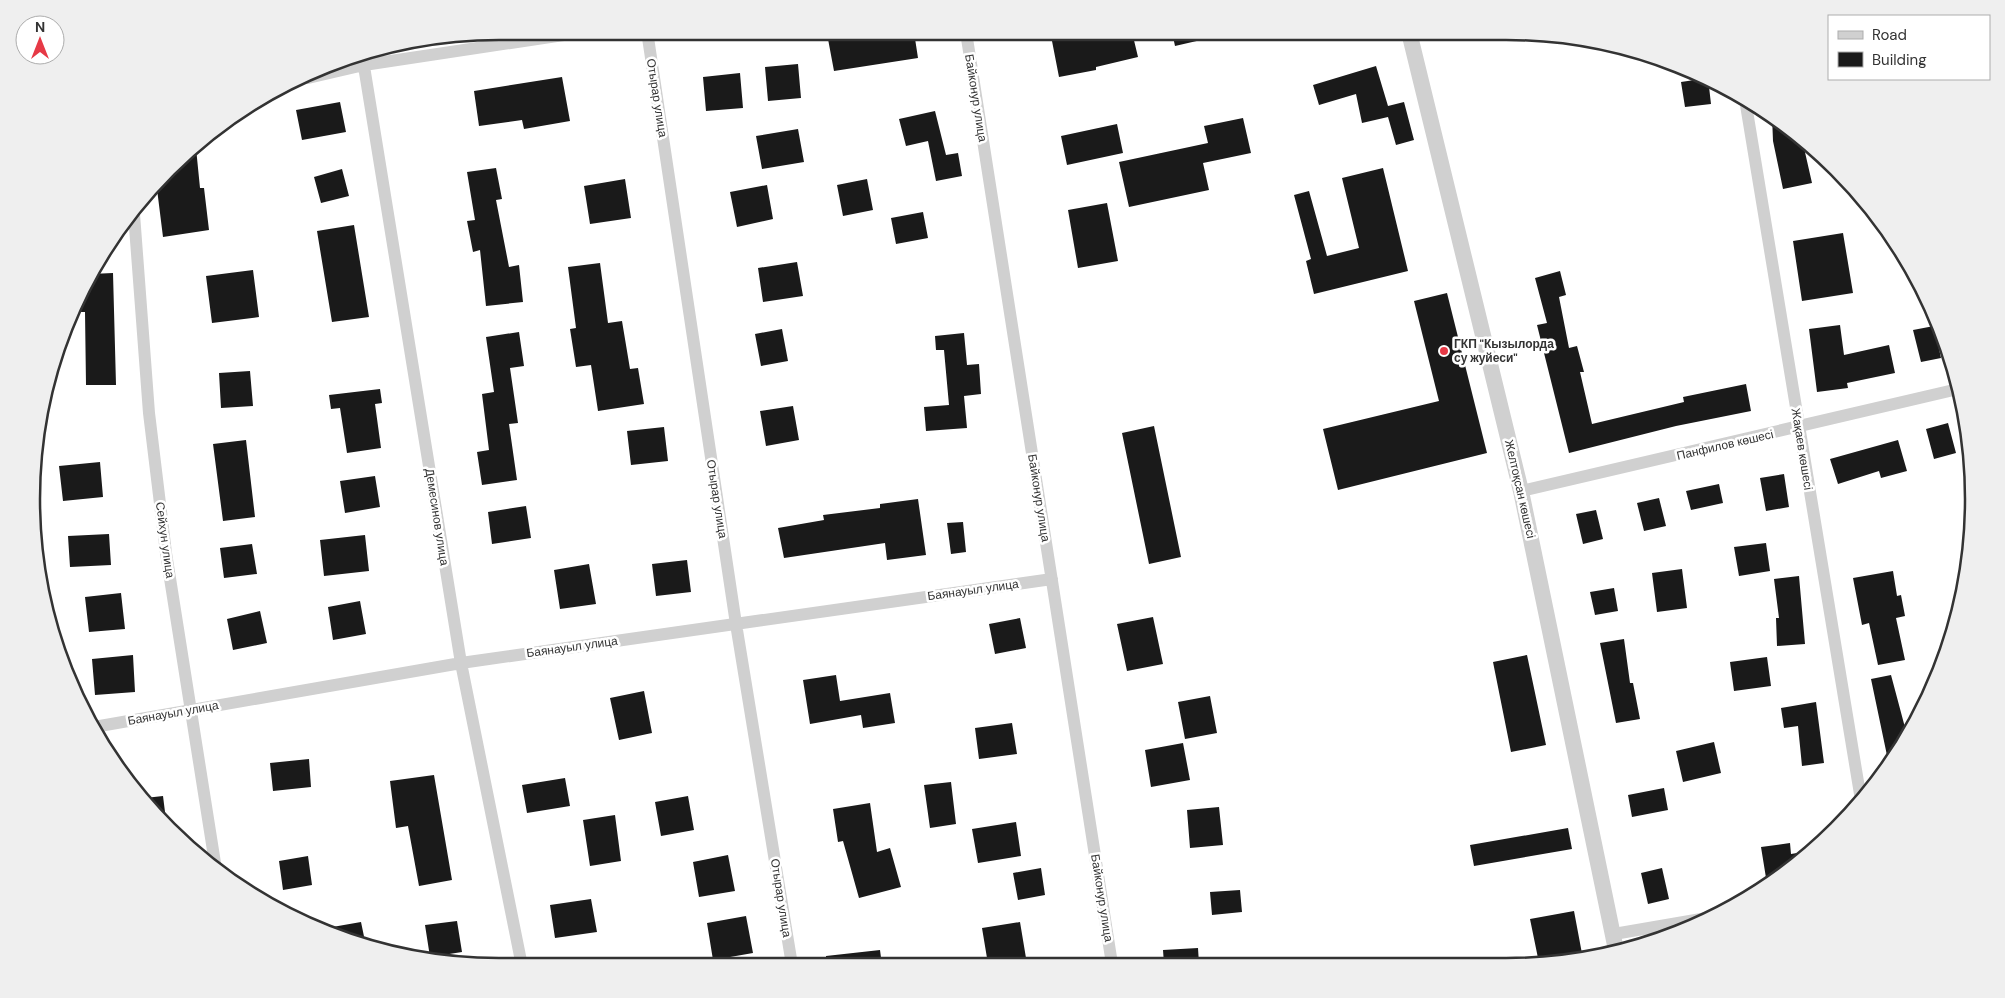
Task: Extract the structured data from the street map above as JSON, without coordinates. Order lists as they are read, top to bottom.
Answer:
{
  "streets": {
    "street": [
      "Отырар улица",
      "Байконур улица",
      "Панфилов көшесі",
      "Жақаев көшесі",
      "Желтоқсан көшесі",
      "Демесинов улица",
      "Сейхун улица",
      "Баянауыл улица"
    ]
  },
  "crossings": [
    ["Отырар улица", "Баянауыл улица"],
    ["Байконур улица", "Баянауыл улица"],
    ["Панфилов көшесі", "Жақаев көшесі"],
    ["Панфилов көшесі", "Желтоқсан көшесі"],
    ["Демесинов улица", "Баянауыл улица"],
    ["Сейхун улица", "Баянауыл улица"]
  ],
  "places": ["ГКП \"Кызылорда су жуйеси\""],
  "legend": ["Road", "Building"],
  "north": "top"
}
